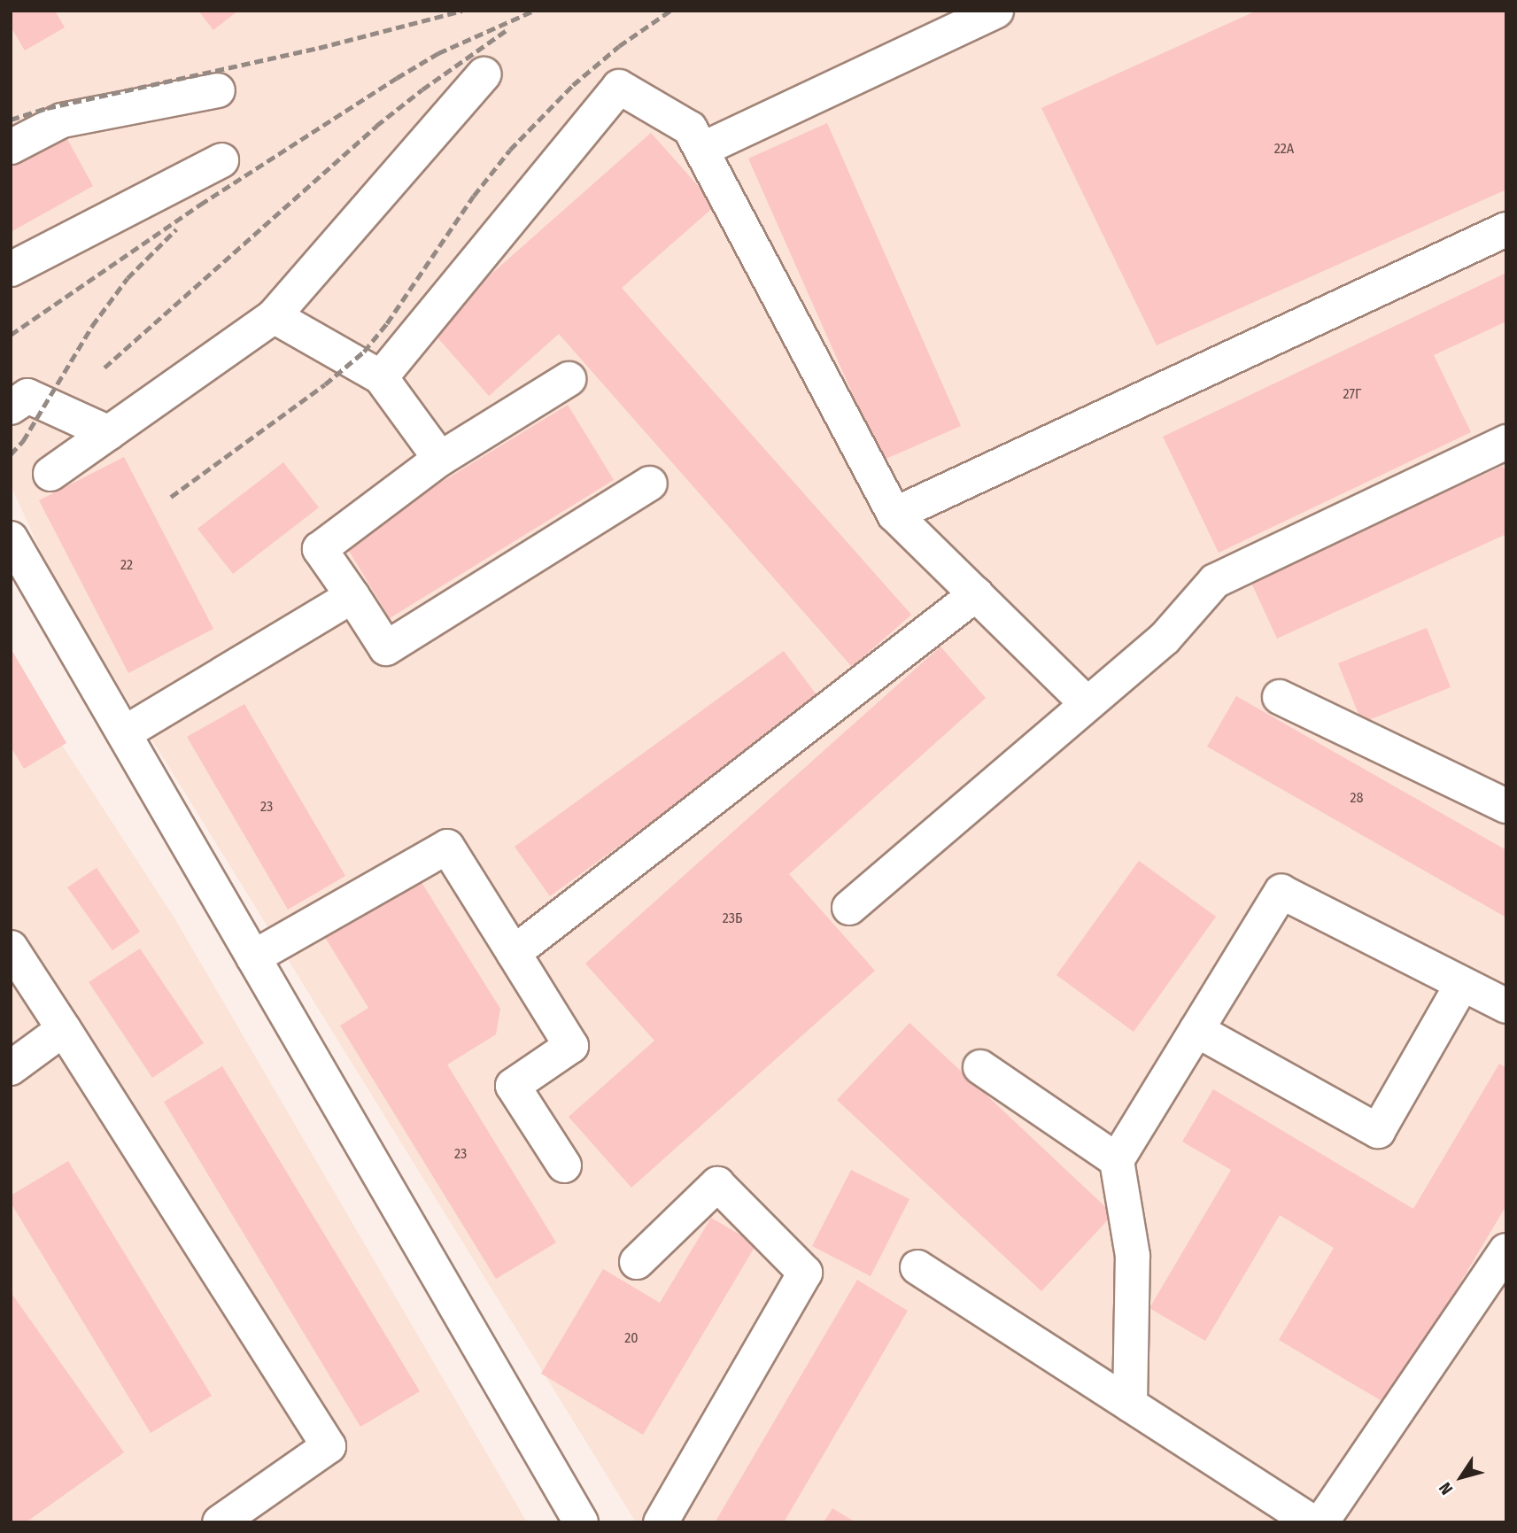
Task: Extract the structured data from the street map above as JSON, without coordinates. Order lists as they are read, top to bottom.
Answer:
{
  "house_numbers": [
    "22А",
    "27Г",
    "22",
    "28",
    "23",
    "23Б",
    "23",
    "20"
  ],
  "north": "bottom left"
}
